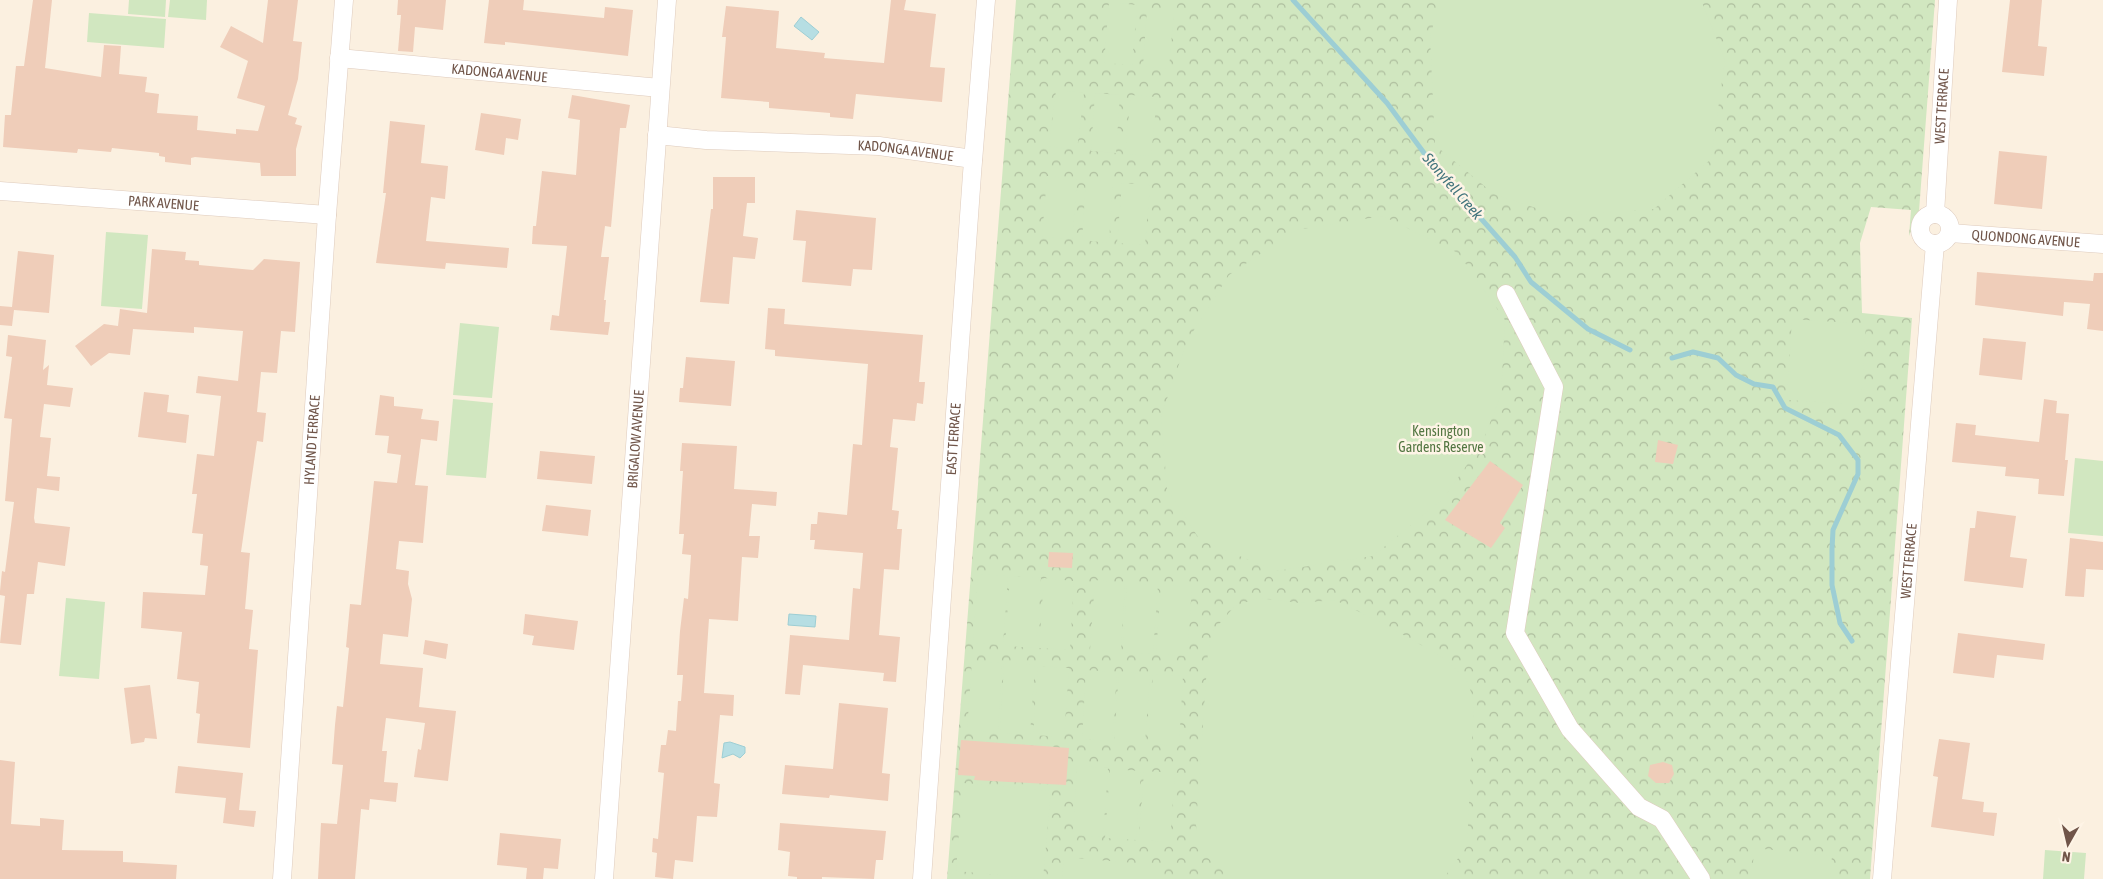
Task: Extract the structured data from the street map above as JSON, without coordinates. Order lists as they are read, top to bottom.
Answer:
{
  "streets": {
    "street": [
      "KADONGA AVENUE",
      "WEST TERRACE",
      "PARK AVENUE",
      "QUONDONG AVENUE",
      "HYLAND TERRACE",
      "EAST TERRACE",
      "BRIGALOW AVENUE"
    ]
  },
  "crossings": [
    ["KADONGA AVENUE", "HYLAND TERRACE"],
    ["KADONGA AVENUE", "EAST TERRACE"],
    ["KADONGA AVENUE", "BRIGALOW AVENUE"],
    ["WEST TERRACE", "QUONDONG AVENUE"],
    ["PARK AVENUE", "HYLAND TERRACE"]
  ],
  "water": ["Stonyfell Creek"],
  "parks": ["Kensington Gardens Reserve"],
  "north": "bottom"
}
